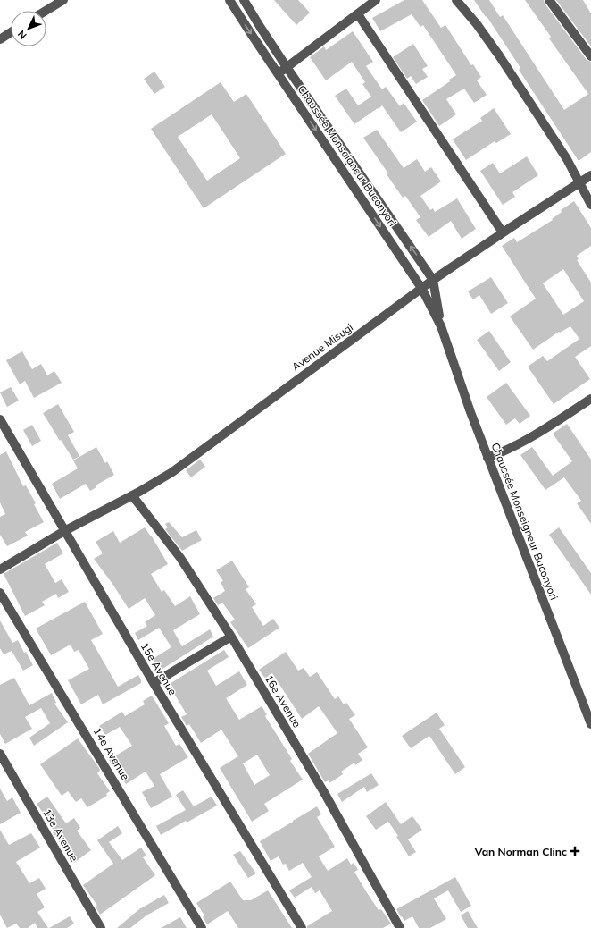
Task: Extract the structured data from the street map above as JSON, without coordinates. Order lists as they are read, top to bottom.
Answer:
{
  "streets": {
    "street": [
      "Chaussée Monseigneur Buconyori",
      "Avenue Misugi",
      "15e Avenue",
      "16e Avenue",
      "14e Avenue",
      "13e Avenue"
    ]
  },
  "crossings": [
    ["Chaussée Monseigneur Buconyori", "Avenue Misugi"],
    ["Avenue Misugi", "15e Avenue"],
    ["Avenue Misugi", "16e Avenue"]
  ],
  "places": {
    "health": ["Van Norman Clinc"]
  },
  "north": "bottom left"
}
